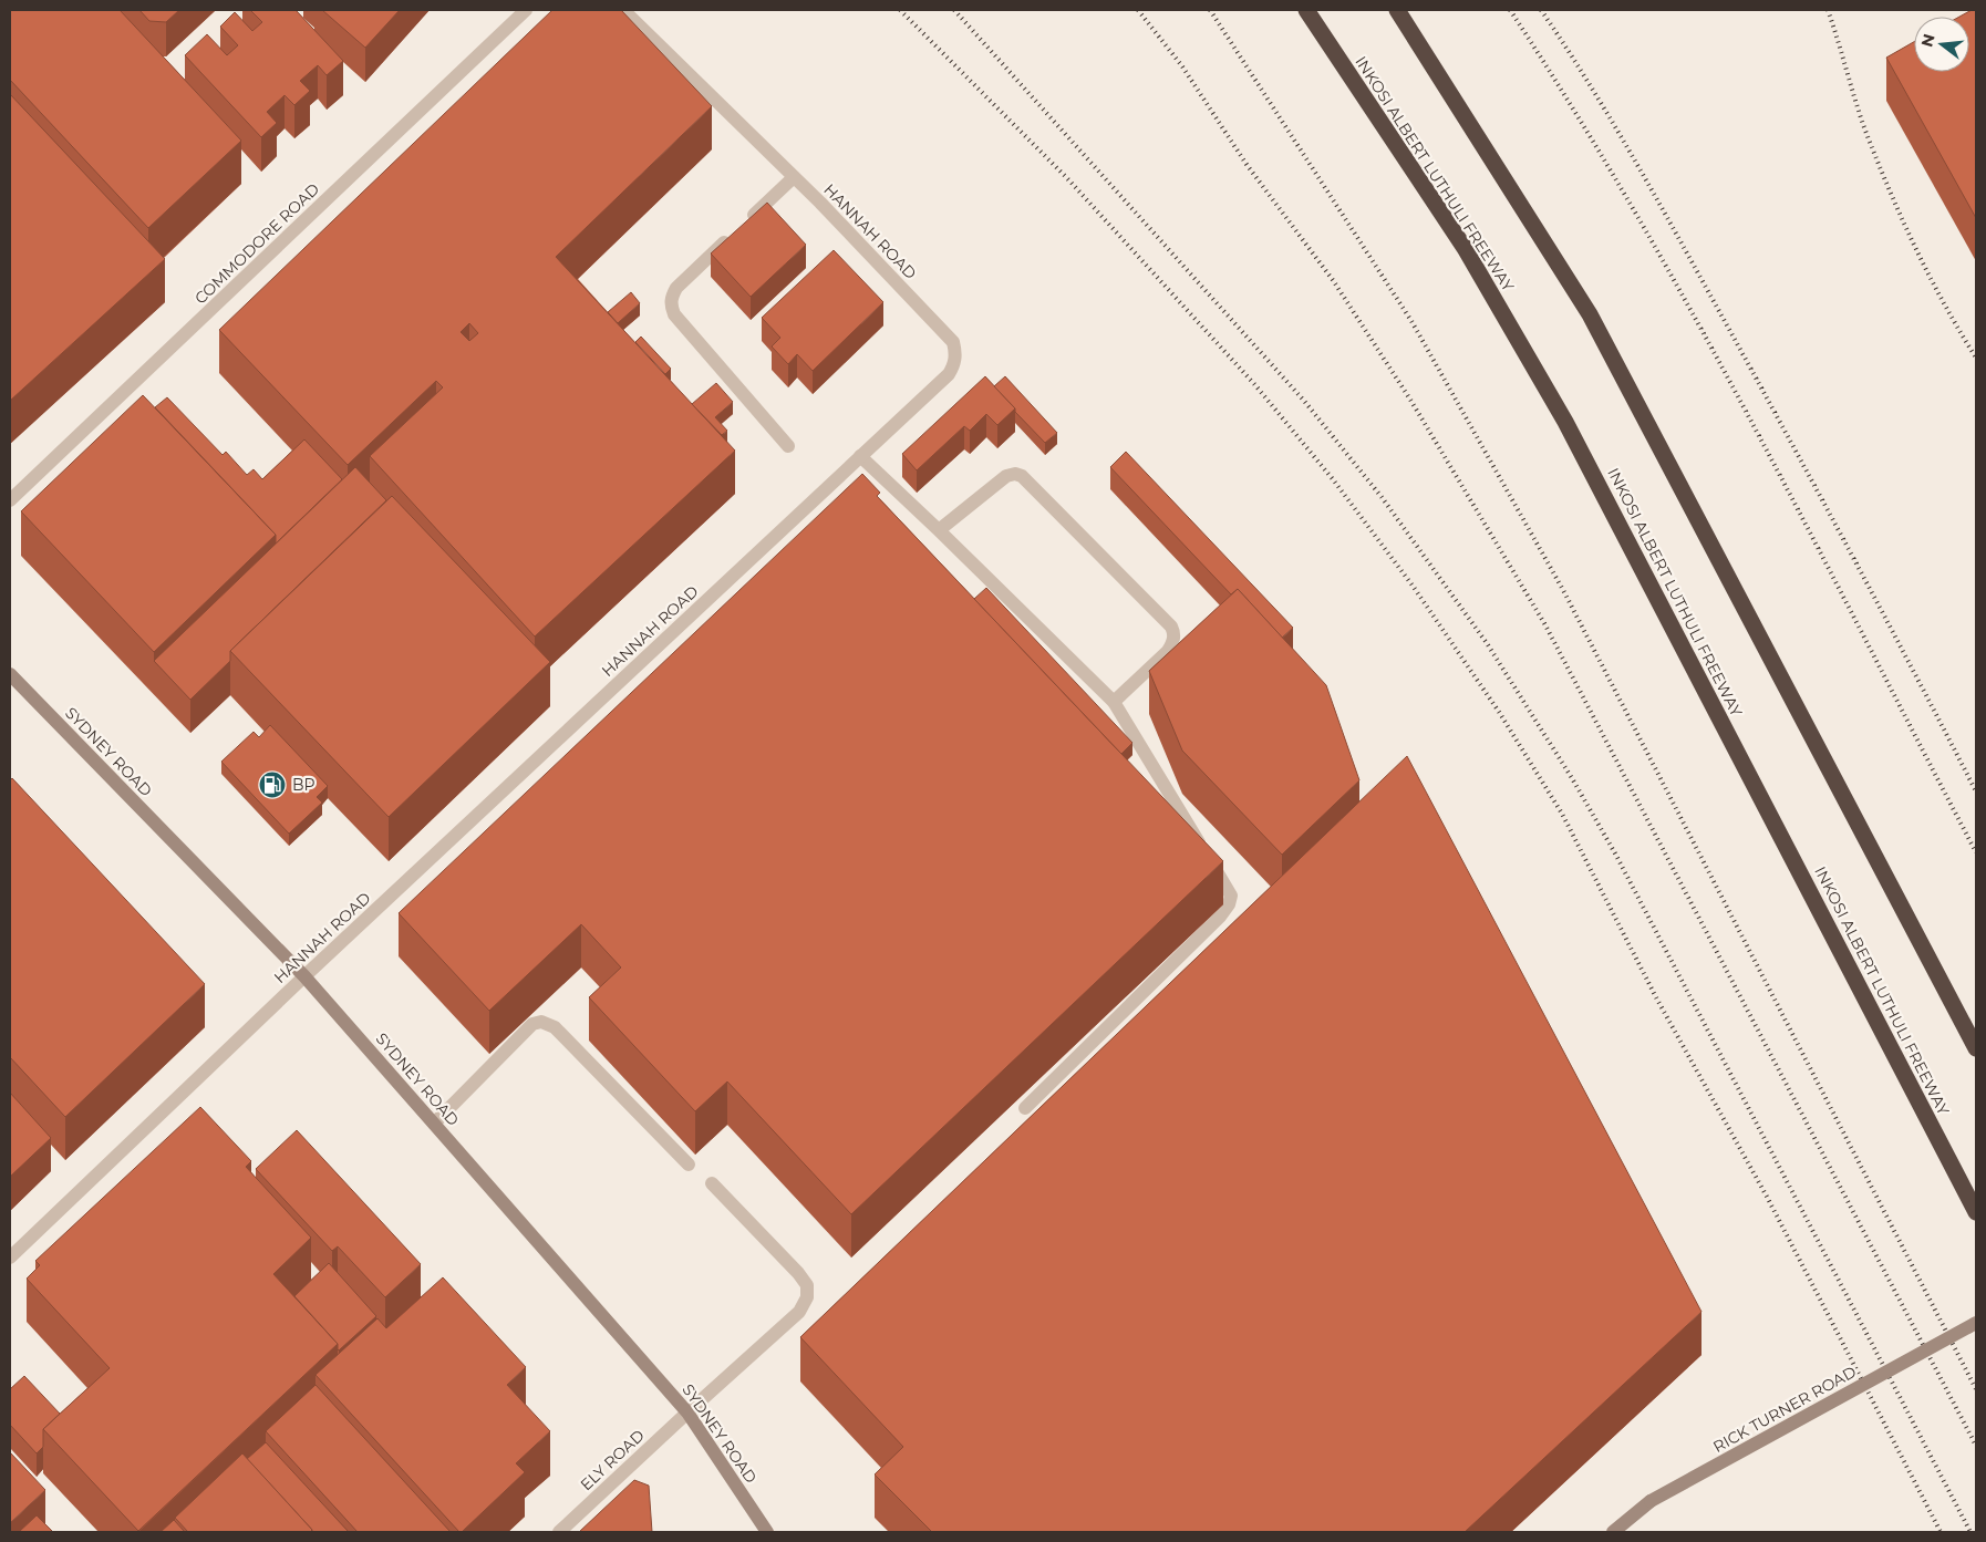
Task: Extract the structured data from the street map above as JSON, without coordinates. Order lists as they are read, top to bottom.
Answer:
{
  "streets": {
    "highway": ["INKOSI ALBERT LUTHULI FREEWAY"],
    "main road": ["SYDNEY ROAD", "RICK TURNER ROAD"],
    "street": ["HANNAH ROAD", "COMMODORE ROAD", "ELY ROAD"]
  },
  "crossings": [
    ["HANNAH ROAD", "SYDNEY ROAD"],
    ["SYDNEY ROAD", "ELY ROAD"]
  ],
  "places": {
    "fuel station": ["BP"]
  },
  "north": "left"
}
